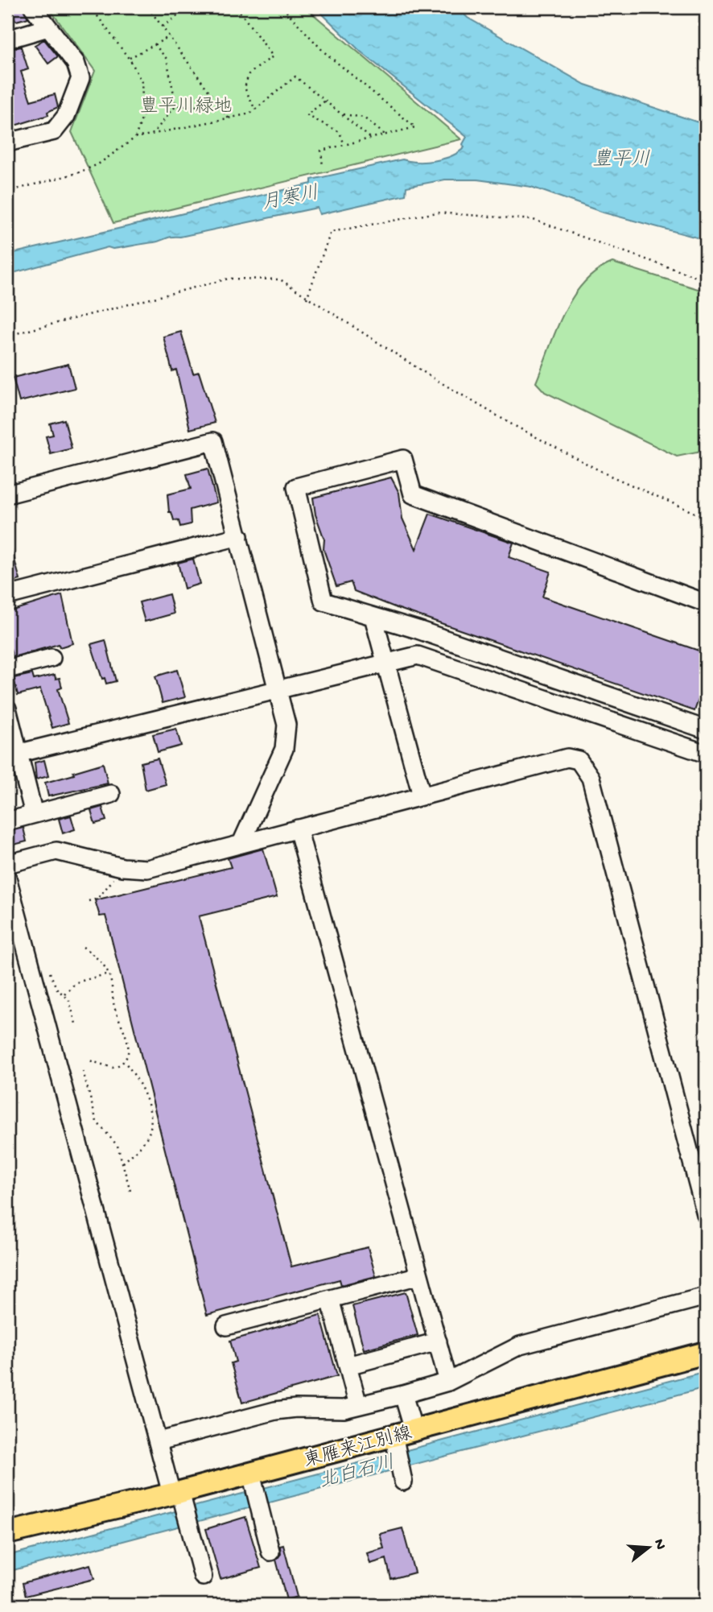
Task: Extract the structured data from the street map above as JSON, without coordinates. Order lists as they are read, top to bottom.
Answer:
{
  "streets": {
    "main road": ["東雁来江別線"]
  },
  "water": ["豊平川", "月寒川", "北白石川"],
  "parks": ["豊平川緑地"],
  "north": "right"
}
